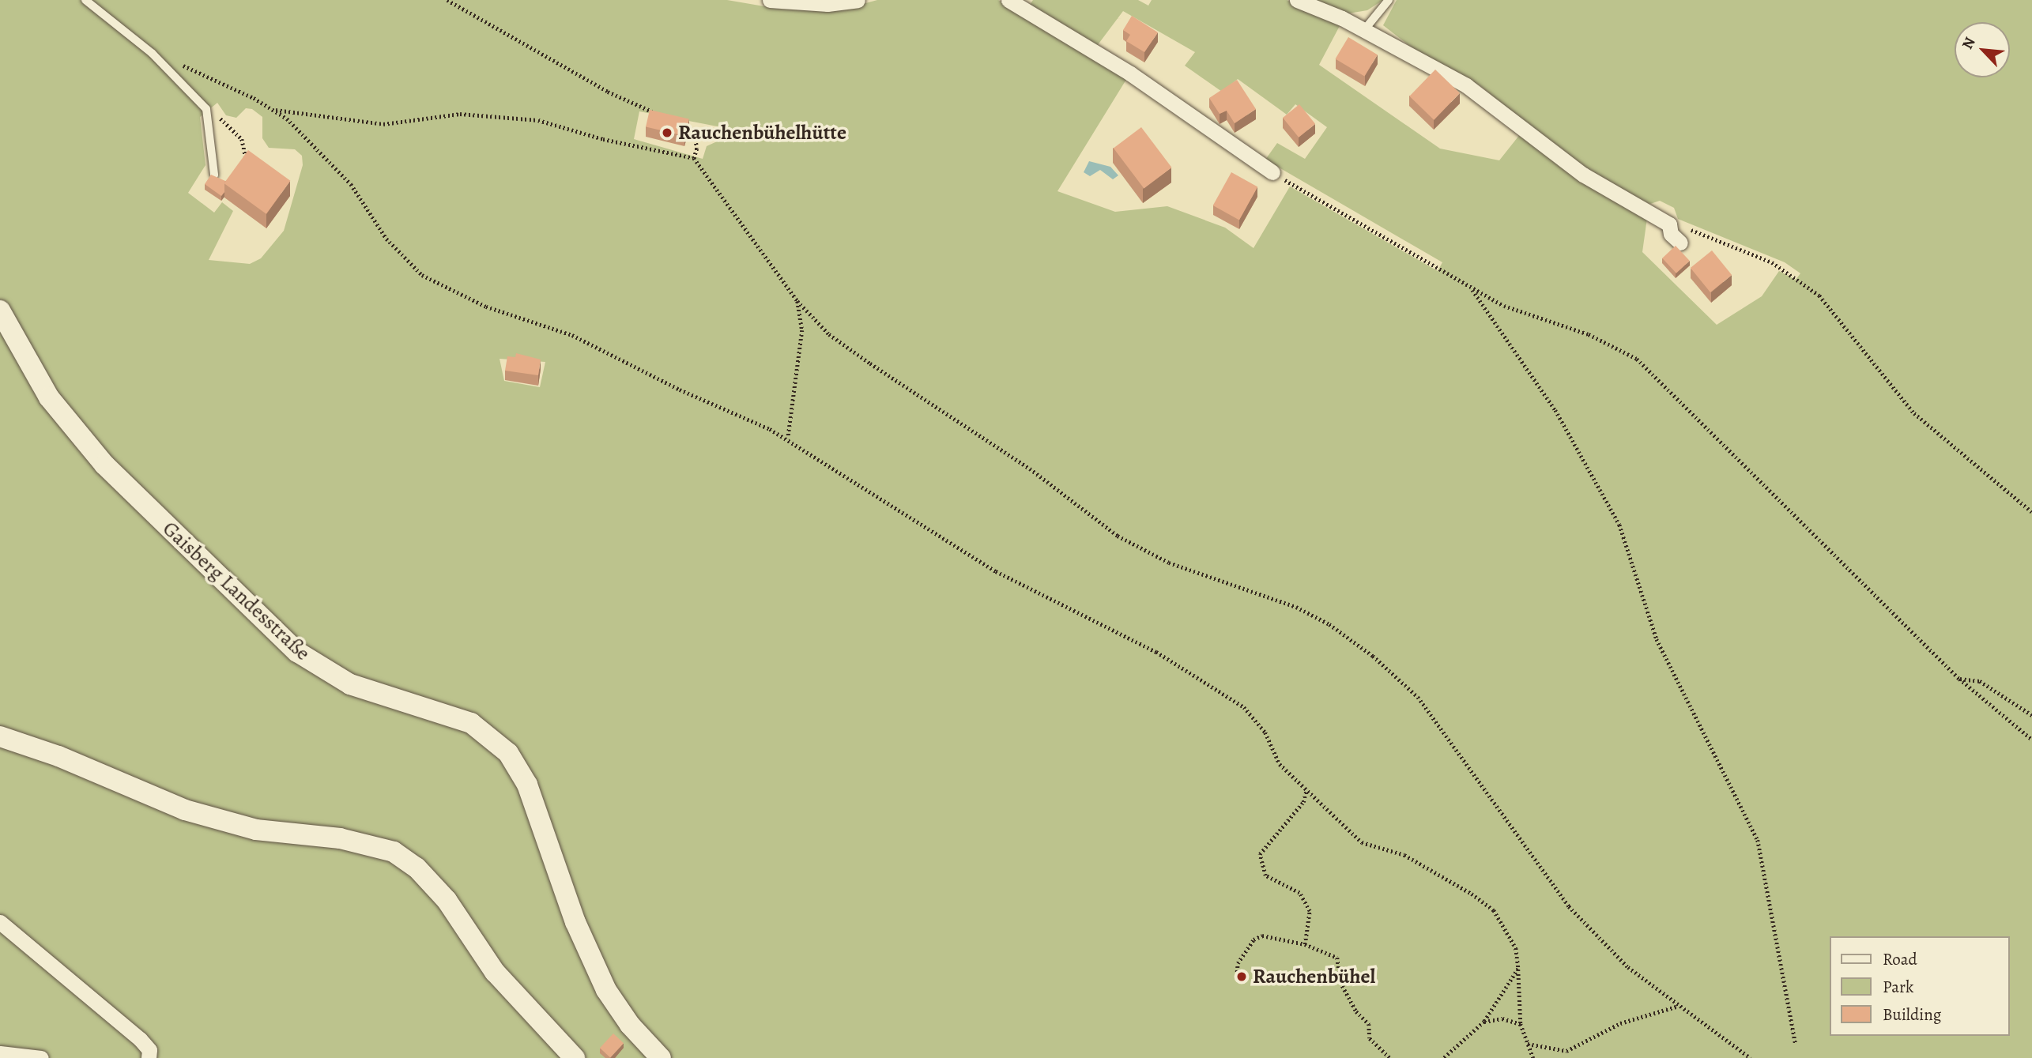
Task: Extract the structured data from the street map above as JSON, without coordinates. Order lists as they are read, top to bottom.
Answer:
{
  "streets": {
    "main road": ["Gaisberg Landesstraße"]
  },
  "places": ["Rauchenbühelhütte", "Rauchenbühel"],
  "legend": ["Road", "Park", "Building"],
  "north": "top left"
}
